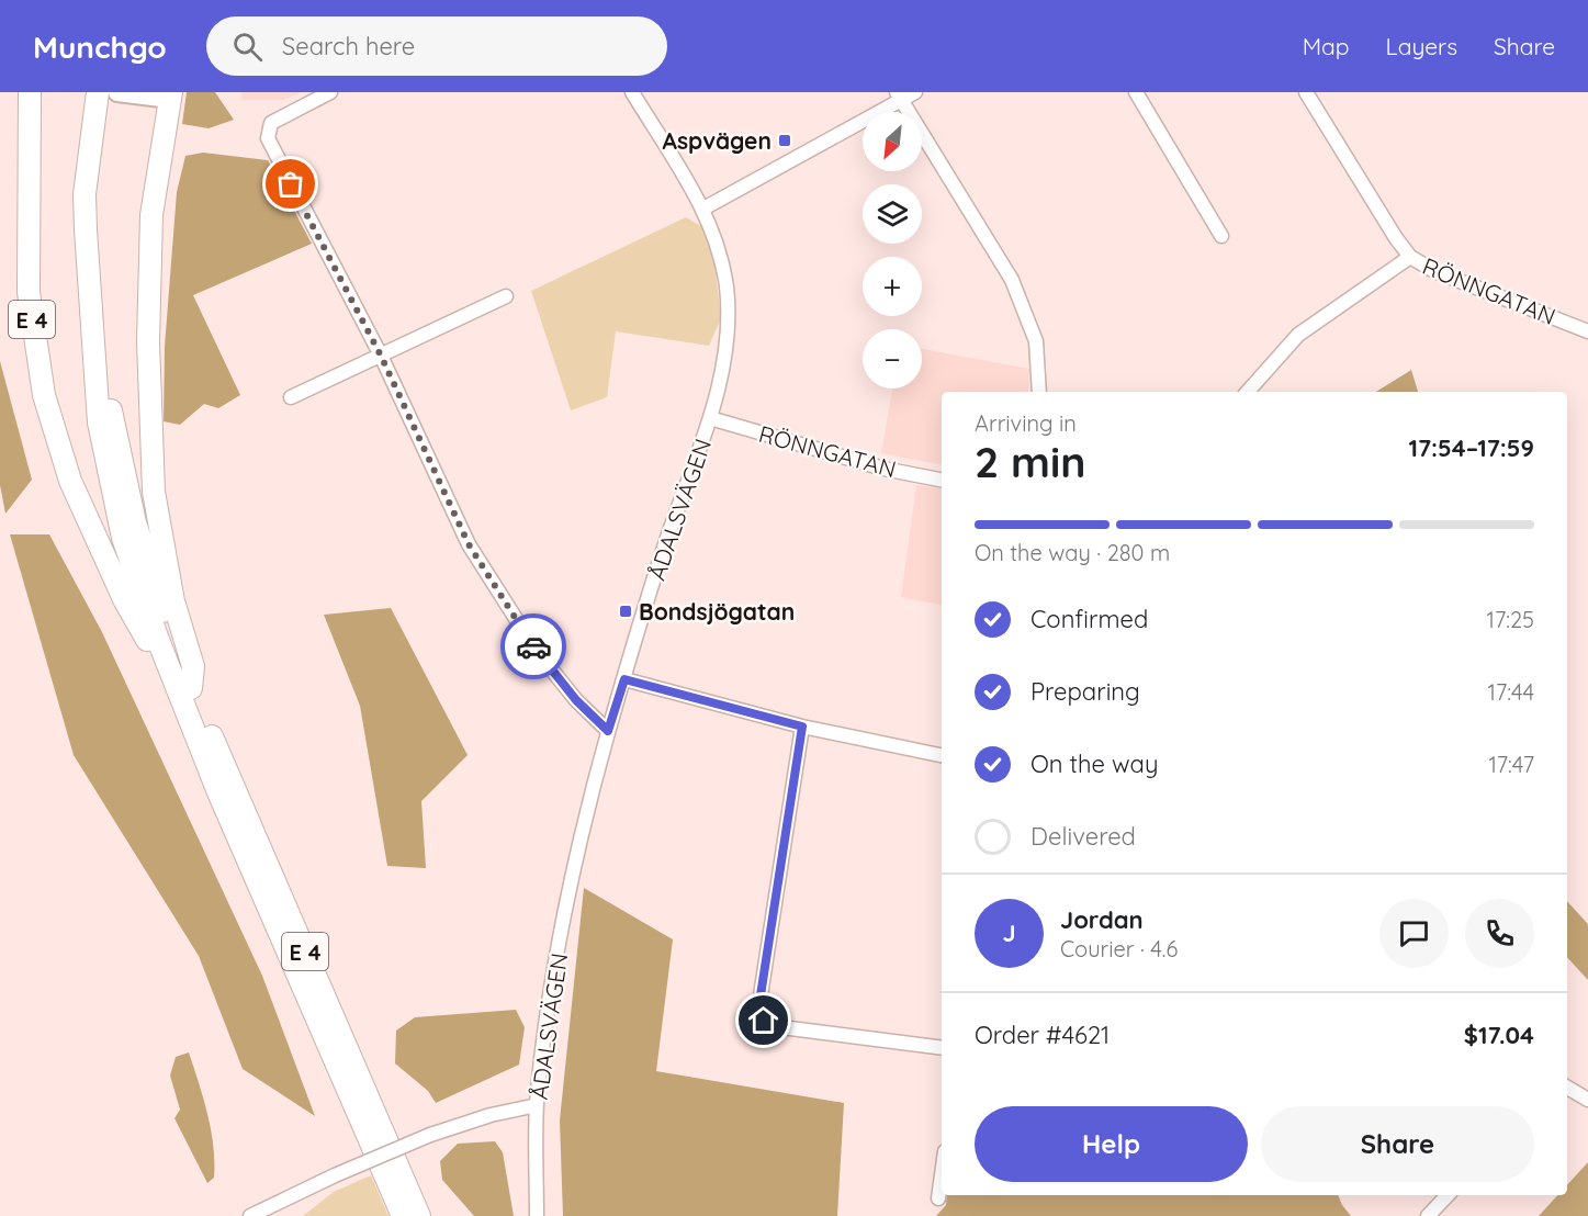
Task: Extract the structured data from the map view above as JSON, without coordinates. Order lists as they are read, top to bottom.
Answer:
{
  "streets": {
    "highway": ["E 4"],
    "street": ["RÖNNGATAN", "ÅDALSVÄGEN"]
  },
  "crossings": [
    ["RÖNNGATAN", "ÅDALSVÄGEN"]
  ],
  "places": {
    "transit": ["Aspvägen", "Bondsjögatan"]
  },
  "north": "bottom left",
  "page": {
    "header": "Munchgo",
    "search": "Search here",
    "nav": ["Map", "Layers", "Share"],
    "map_buttons": ["+", "−"],
    "heading": ["2 min", "Arriving in", "17:54–17:59"],
    "panel": [
      "Jordan",
      "Courier · 4.6",
      "Order #4621",
      "$17.04"
    ],
    "bar": "On the way · 280 m",
    "list": [
      ["Confirmed", "17:25"],
      ["Preparing", "17:44"],
      ["On the way", "17:47"],
      "Delivered"
    ],
    "round": "J",
    "buttons": ["Help", "Share"]
  }
}
